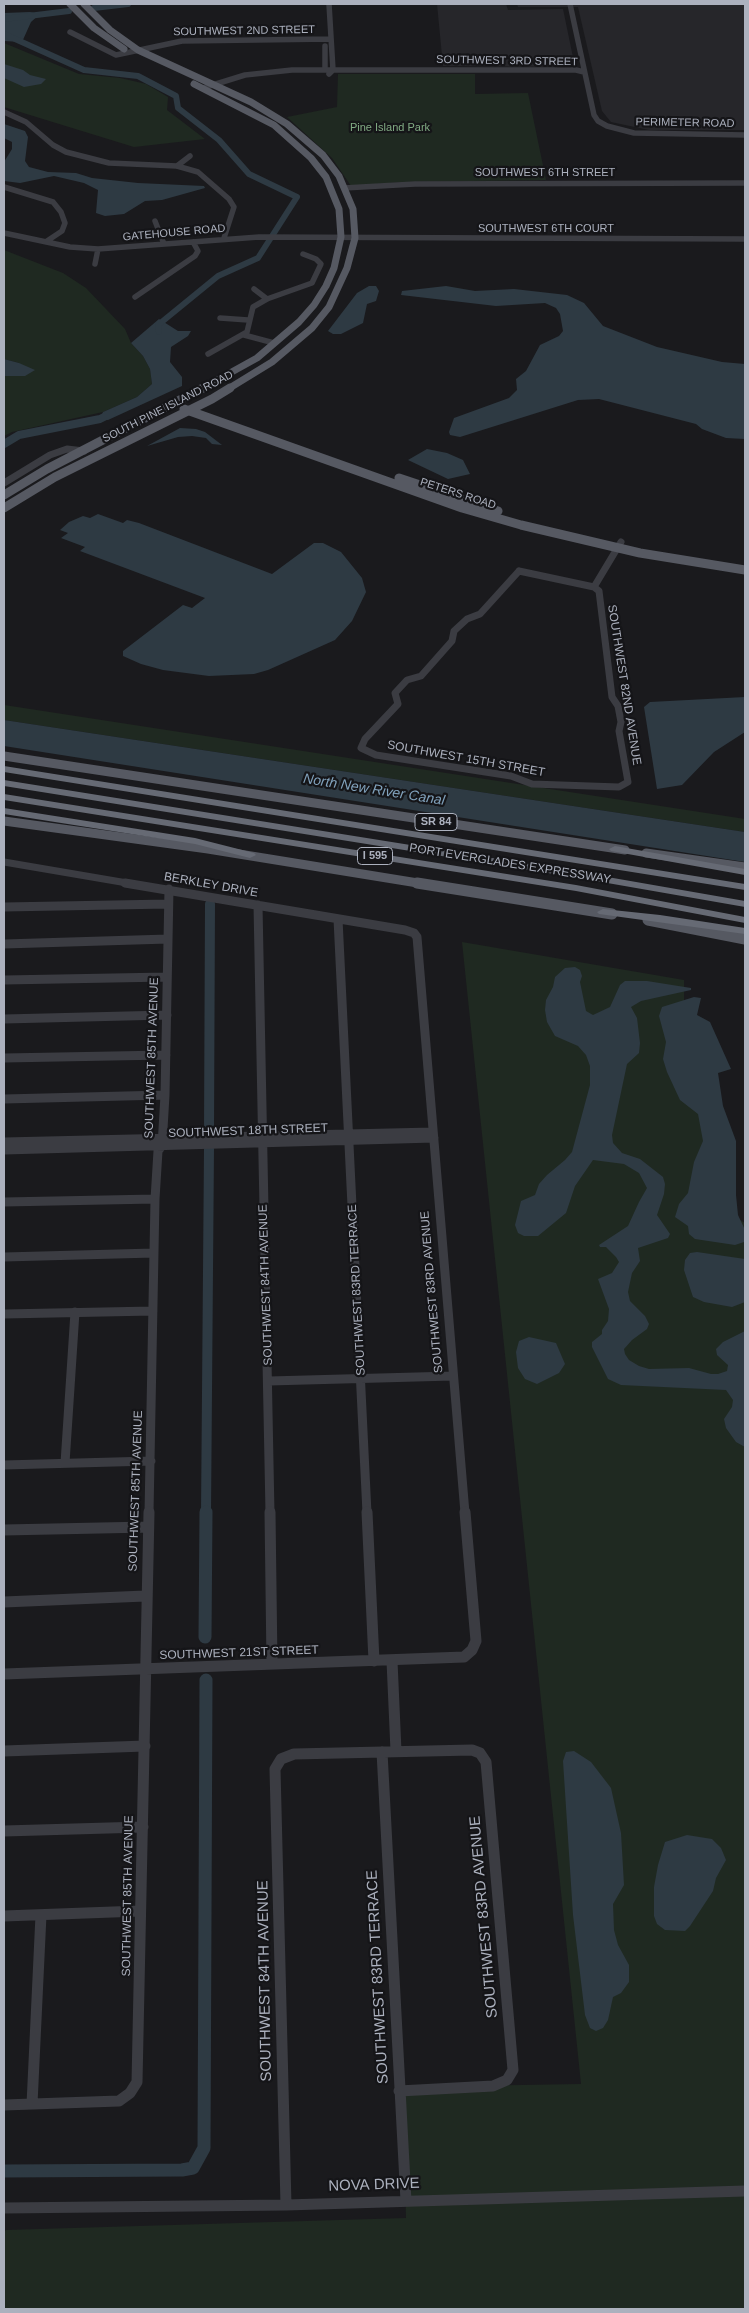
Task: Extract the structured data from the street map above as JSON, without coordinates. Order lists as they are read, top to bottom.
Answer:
{
  "streets": {
    "highway": ["I 595", "PORT EVERGLADES EXPRESSWAY"],
    "main road": ["SOUTH PINE ISLAND ROAD", "PETERS ROAD", "SR 84"],
    "street": [
      "SOUTHWEST 2ND STREET",
      "SOUTHWEST 3RD STREET",
      "PERIMETER ROAD",
      "SOUTHWEST 6TH STREET",
      "SOUTHWEST 6TH COURT",
      "GATEHOUSE ROAD",
      "SOUTHWEST 82ND AVENUE",
      "SOUTHWEST 15TH STREET",
      "BERKLEY DRIVE",
      "SOUTHWEST 85TH AVENUE",
      "SOUTHWEST 18TH STREET",
      "SOUTHWEST 84TH AVENUE",
      "SOUTHWEST 83RD TERRACE",
      "SOUTHWEST 83RD AVENUE",
      "SOUTHWEST 21ST STREET",
      "NOVA DRIVE"
    ]
  },
  "crossings": [
    ["SOUTHWEST 2ND STREET", "SOUTH PINE ISLAND ROAD"],
    ["SOUTHWEST 3RD STREET", "PERIMETER ROAD"],
    ["SOUTHWEST 3RD STREET", "SOUTH PINE ISLAND ROAD"],
    ["SOUTHWEST 6TH STREET", "SOUTH PINE ISLAND ROAD"],
    ["SOUTHWEST 6TH COURT", "GATEHOUSE ROAD"],
    ["SOUTHWEST 6TH COURT", "SOUTH PINE ISLAND ROAD"],
    ["GATEHOUSE ROAD", "SOUTH PINE ISLAND ROAD"],
    ["SOUTH PINE ISLAND ROAD", "PETERS ROAD"],
    ["SOUTHWEST 82ND AVENUE", "SOUTHWEST 15TH STREET"],
    ["BERKLEY DRIVE", "SOUTHWEST 85TH AVENUE"],
    ["BERKLEY DRIVE", "SOUTHWEST 84TH AVENUE"],
    ["BERKLEY DRIVE", "SOUTHWEST 83RD TERRACE"],
    ["BERKLEY DRIVE", "SOUTHWEST 83RD AVENUE"],
    ["SOUTHWEST 85TH AVENUE", "SOUTHWEST 18TH STREET"],
    ["SOUTHWEST 85TH AVENUE", "SOUTHWEST 21ST STREET"],
    ["SOUTHWEST 18TH STREET", "SOUTHWEST 84TH AVENUE"],
    ["SOUTHWEST 18TH STREET", "SOUTHWEST 83RD TERRACE"],
    ["SOUTHWEST 18TH STREET", "SOUTHWEST 83RD AVENUE"],
    ["SOUTHWEST 84TH AVENUE", "SOUTHWEST 83RD TERRACE"],
    ["SOUTHWEST 84TH AVENUE", "SOUTHWEST 21ST STREET"],
    ["SOUTHWEST 84TH AVENUE", "NOVA DRIVE"],
    ["SOUTHWEST 83RD TERRACE", "SOUTHWEST 83RD AVENUE"],
    ["SOUTHWEST 83RD TERRACE", "SOUTHWEST 21ST STREET"],
    ["SOUTHWEST 83RD TERRACE", "NOVA DRIVE"],
    ["SOUTHWEST 83RD AVENUE", "SOUTHWEST 21ST STREET"]
  ],
  "water": ["North New River Canal"],
  "parks": ["Pine Island Park"]
}
